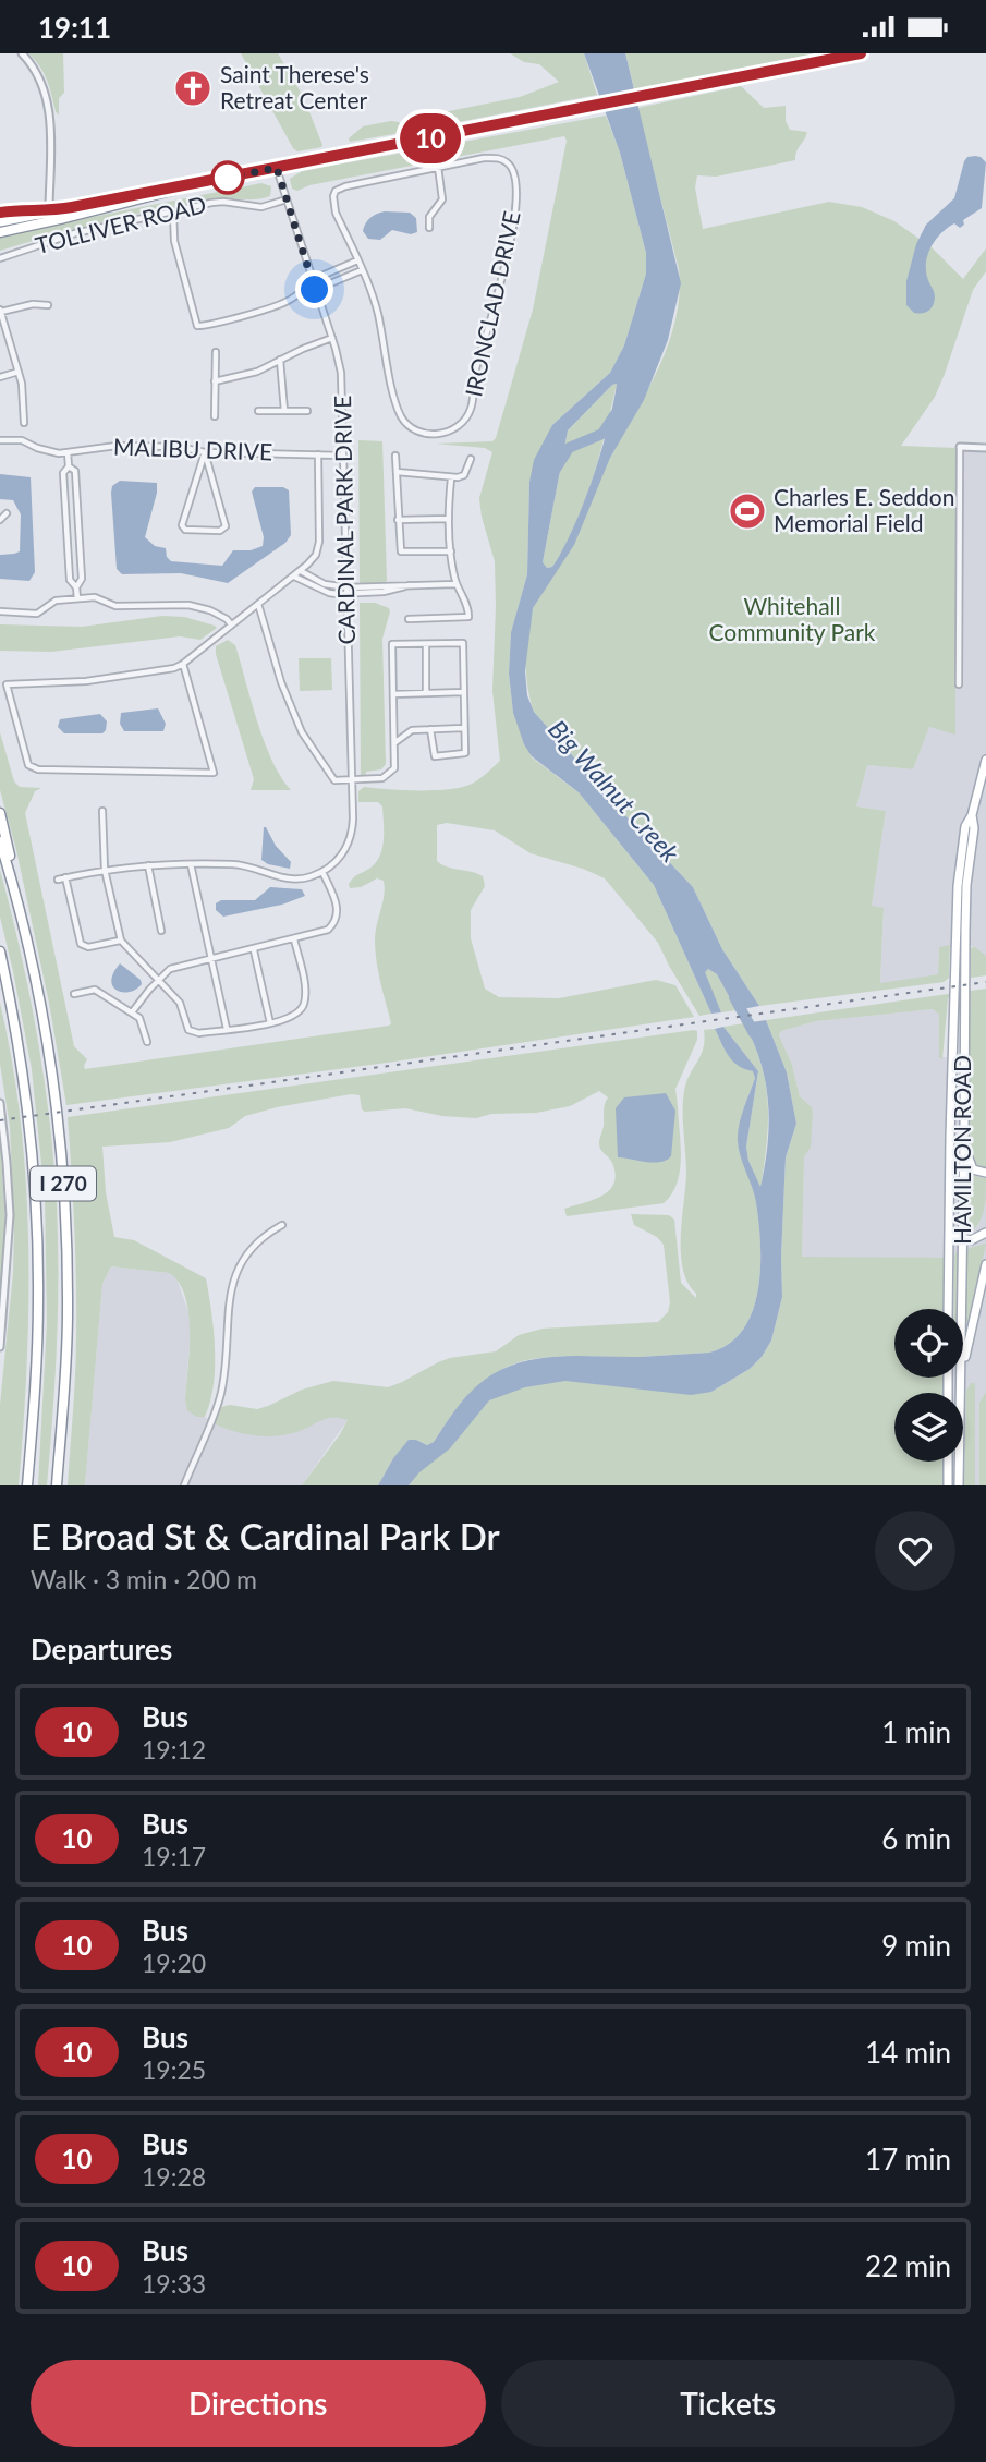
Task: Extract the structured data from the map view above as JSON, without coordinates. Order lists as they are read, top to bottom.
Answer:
{
  "streets": {
    "highway": ["I 270"],
    "main road": ["HAMILTON ROAD"],
    "street": [
      "TOLLIVER ROAD",
      "IRONCLAD DRIVE",
      "MALIBU DRIVE",
      "CARDINAL PARK DRIVE"
    ]
  },
  "crossings": [
    ["TOLLIVER ROAD", "CARDINAL PARK DRIVE"],
    ["MALIBU DRIVE", "CARDINAL PARK DRIVE"]
  ],
  "water": ["Big Walnut Creek"],
  "parks": ["Whitehall Community Park"],
  "places": {
    "church": ["Saint Therese's Retreat Center"],
    "sports": ["Charles E. Seddon Memorial Field"]
  },
  "lines": ["bus line 10"],
  "page": {
    "status": "19:11",
    "on_map": "10",
    "heading": [
      ["E Broad St & Cardinal Park Dr", "Walk · 3 min · 200 m"],
      "Departures"
    ],
    "list": [
      {
        "mark": "10",
        "name": "Bus",
        "note": "19:12",
        "value": "1 min"
      },
      {
        "mark": "10",
        "name": "Bus",
        "note": "19:17",
        "value": "6 min"
      },
      {
        "mark": "10",
        "name": "Bus",
        "note": "19:20",
        "value": "9 min"
      },
      {
        "mark": "10",
        "name": "Bus",
        "note": "19:25",
        "value": "14 min"
      },
      {
        "mark": "10",
        "name": "Bus",
        "note": "19:28",
        "value": "17 min"
      },
      {
        "mark": "10",
        "name": "Bus",
        "note": "19:33",
        "value": "22 min"
      }
    ],
    "buttons": ["Directions", "Tickets"]
  }
}
